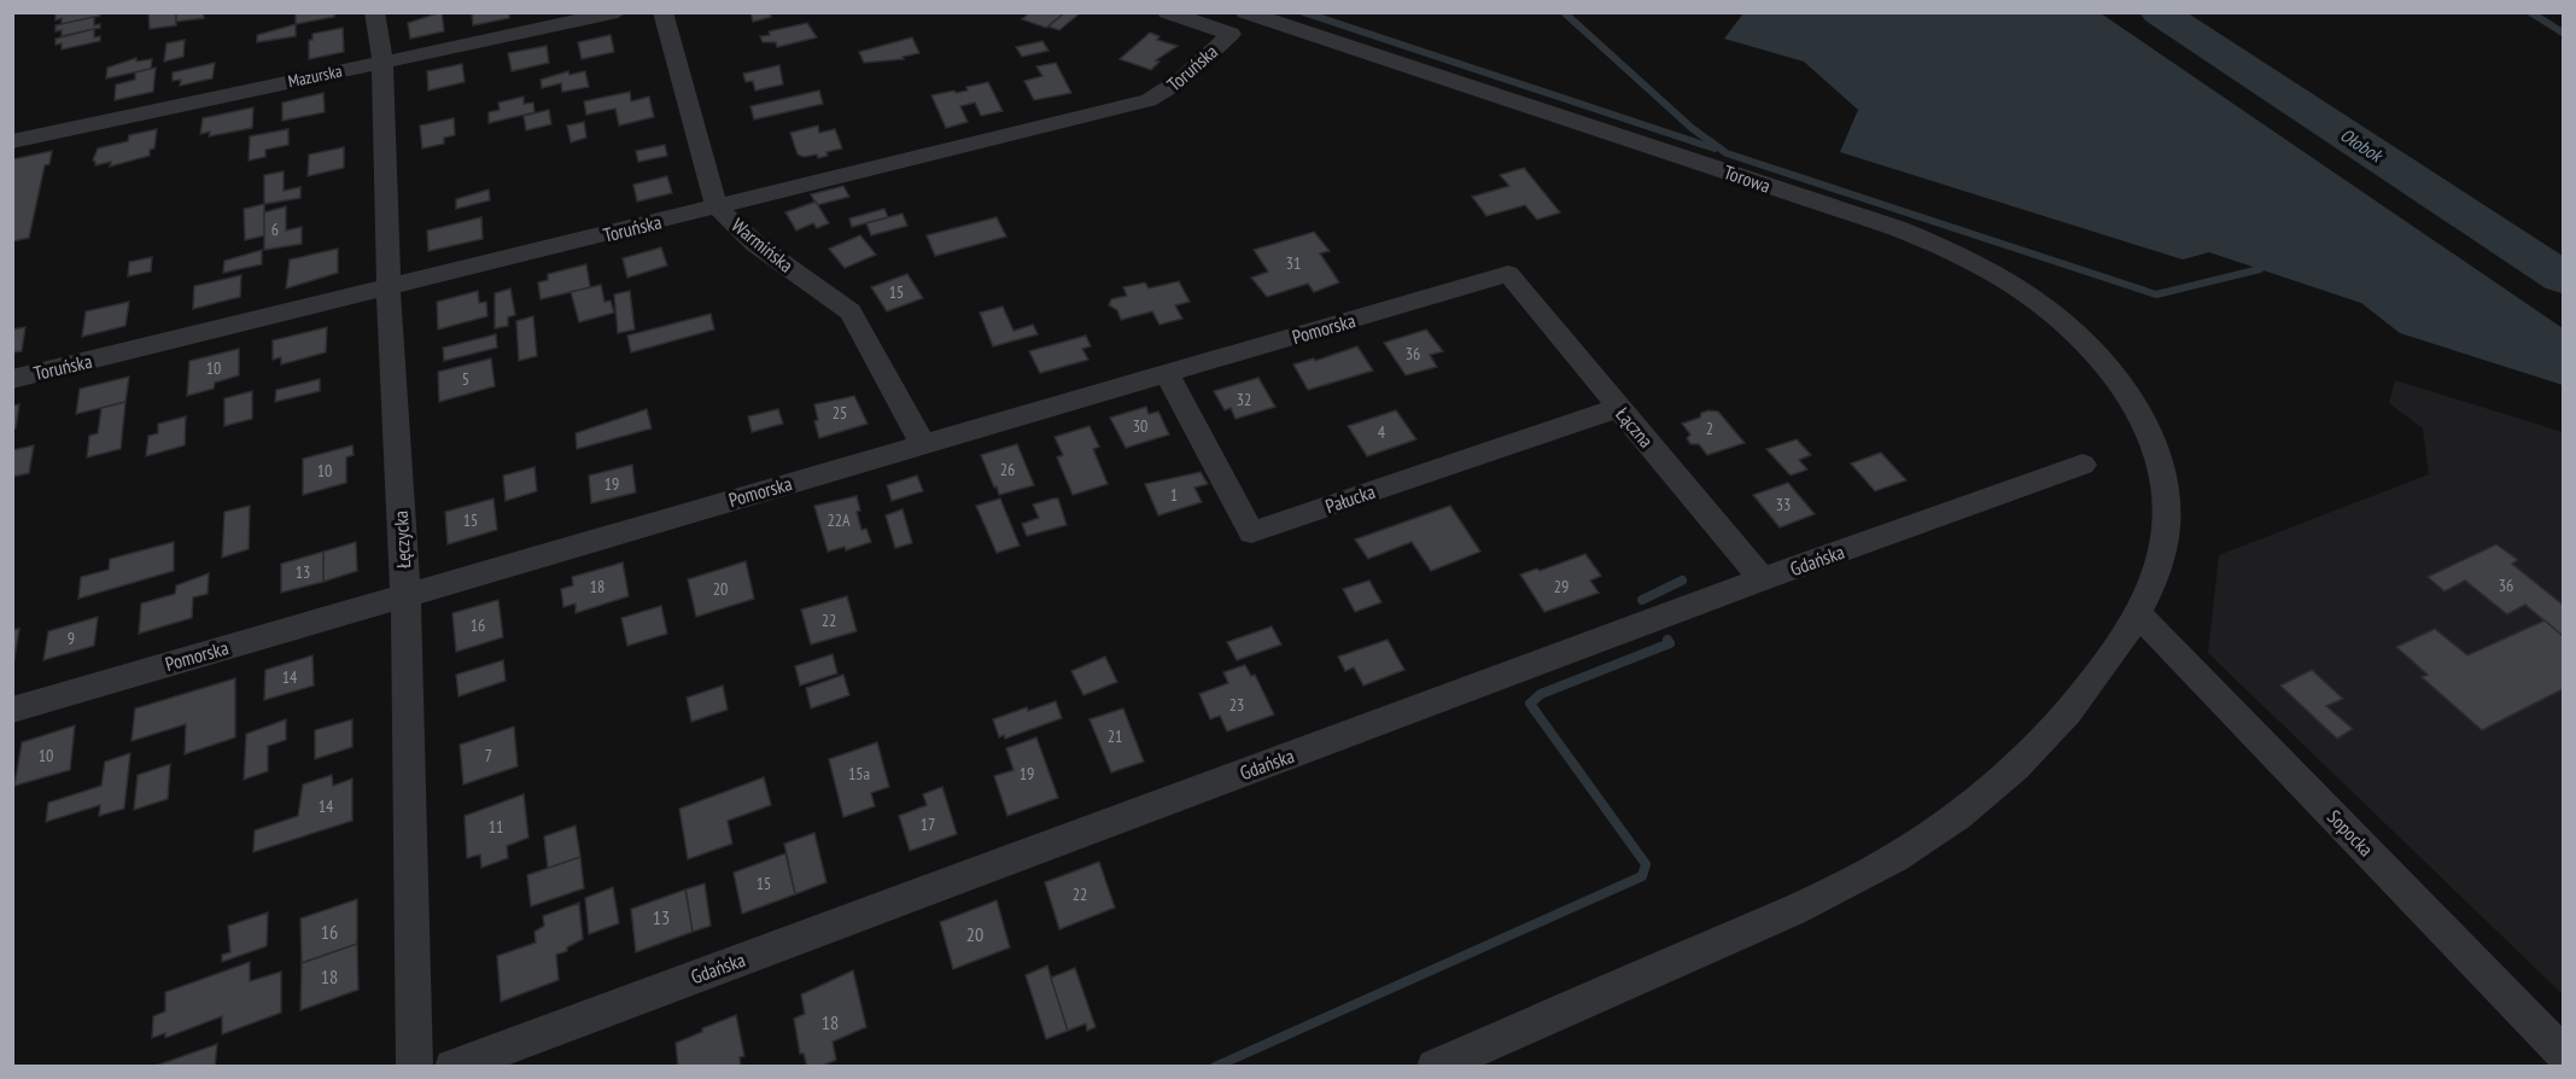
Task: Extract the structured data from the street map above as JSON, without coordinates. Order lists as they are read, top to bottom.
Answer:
{
  "streets": {
    "street": [
      "Toruńska",
      "Mazurska",
      "Torowa",
      "Warmińska",
      "Pomorska",
      "Łączna",
      "Pałucka",
      "Łęczycka",
      "Gdańska",
      "Sopocka"
    ]
  },
  "crossings": [
    ["Toruńska", "Warmińska"],
    ["Toruńska", "Łęczycka"],
    ["Mazurska", "Łęczycka"],
    ["Torowa", "Sopocka"],
    ["Warmińska", "Pomorska"],
    ["Pomorska", "Łączna"],
    ["Pomorska", "Pałucka"],
    ["Pomorska", "Łęczycka"],
    ["Łączna", "Pałucka"],
    ["Łączna", "Gdańska"]
  ],
  "water": ["Ołobok"],
  "house_numbers": [
    "6",
    "31",
    "15",
    "36",
    "10",
    "5",
    "32",
    "25",
    "30",
    "2",
    "4",
    "26",
    "10",
    "19",
    "1",
    "33",
    "15",
    "22A",
    "13",
    "36",
    "18",
    "29",
    "20",
    "22",
    "16",
    "9",
    "14",
    "23",
    "21",
    "10",
    "7",
    "15a",
    "19",
    "14",
    "17",
    "11",
    "15",
    "22",
    "13",
    "16",
    "20",
    "18",
    "18"
  ]
}
